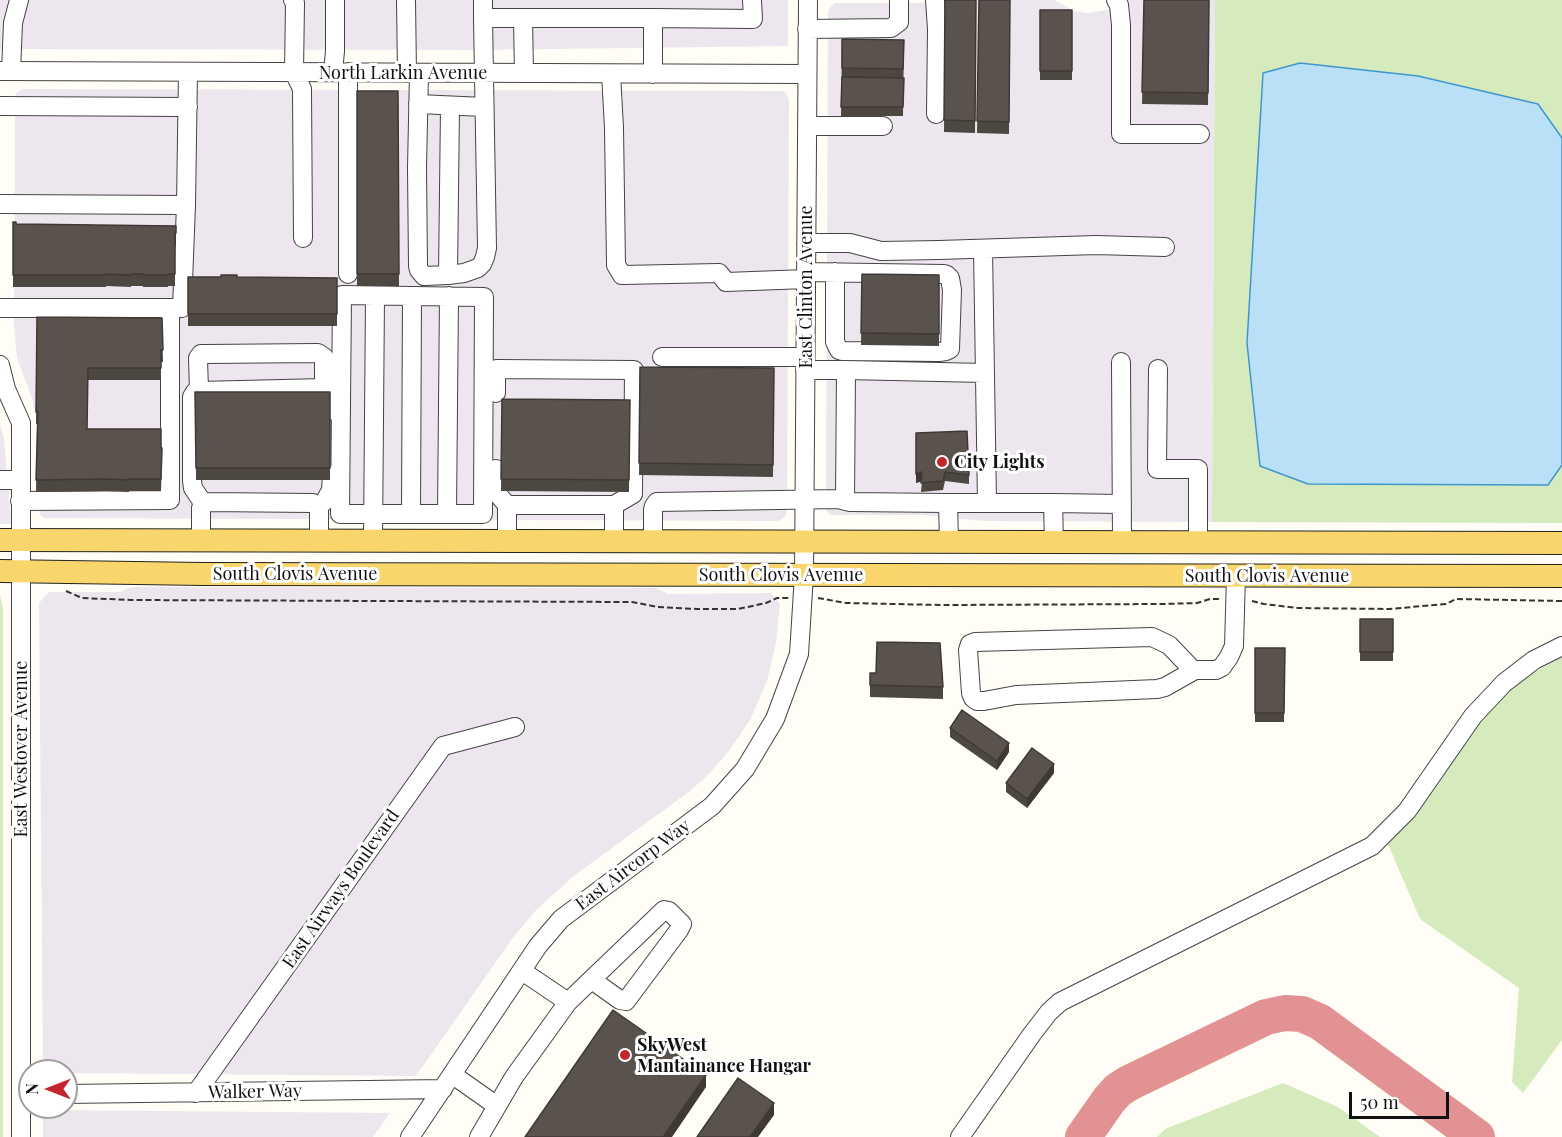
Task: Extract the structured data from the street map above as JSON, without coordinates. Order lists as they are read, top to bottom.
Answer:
{
  "streets": {
    "main road": ["South Clovis Avenue"],
    "street": [
      "North Larkin Avenue",
      "East Clinton Avenue",
      "East Westover Avenue",
      "East Aircorp Way",
      "East Airways Boulevard",
      "Walker Way"
    ]
  },
  "crossings": [
    ["North Larkin Avenue", "East Clinton Avenue"],
    ["East Clinton Avenue", "South Clovis Avenue"],
    ["East Clinton Avenue", "East Aircorp Way"],
    ["South Clovis Avenue", "East Westover Avenue"],
    ["South Clovis Avenue", "East Aircorp Way"],
    ["East Aircorp Way", "Walker Way"],
    ["East Airways Boulevard", "Walker Way"]
  ],
  "places": ["City Lights", "SkyWest Mantainance Hangar"],
  "scale_bar": "50 m",
  "north": "left"
}
